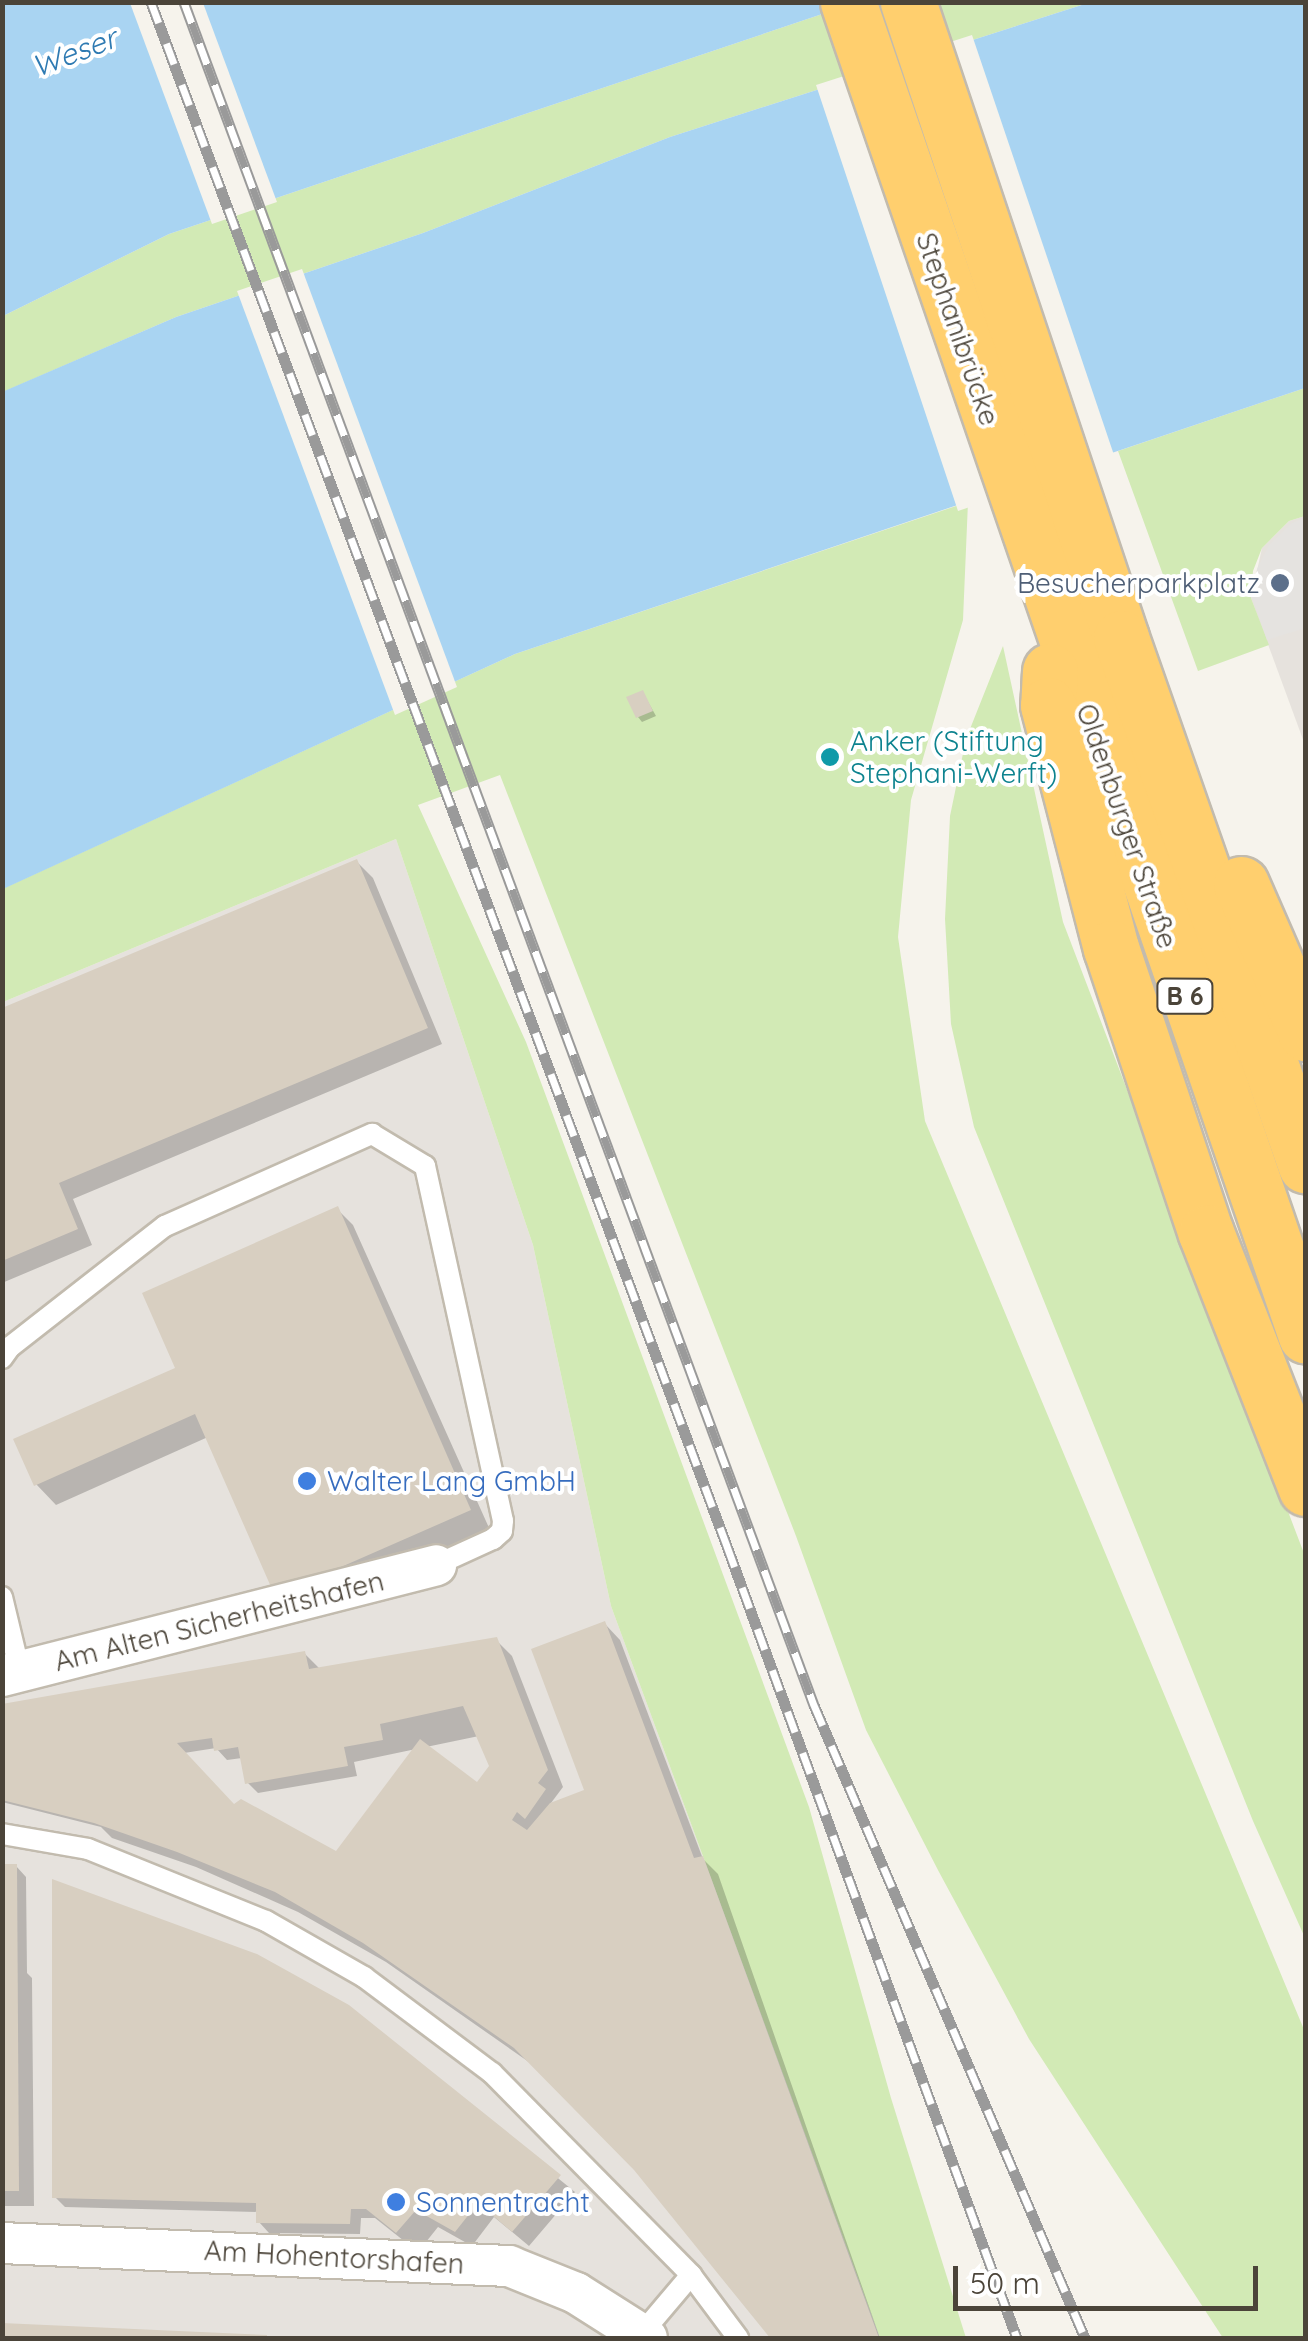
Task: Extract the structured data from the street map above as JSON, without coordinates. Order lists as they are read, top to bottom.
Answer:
{
  "streets": {
    "highway": ["Stephanibrücke", "Oldenburger Straße", "B 6"],
    "street": ["Am Alten Sicherheitshafen", "Am Hohentorshafen"]
  },
  "crossings": [
    ["Stephanibrücke", "Oldenburger Straße"]
  ],
  "water": ["Weser"],
  "places": [
    "Besucherparkplatz",
    "Anker (Stiftung Stephani-Werft)",
    "Walter Lang GmbH",
    "Sonnentracht"
  ],
  "scale_bar": "50 m"
}
